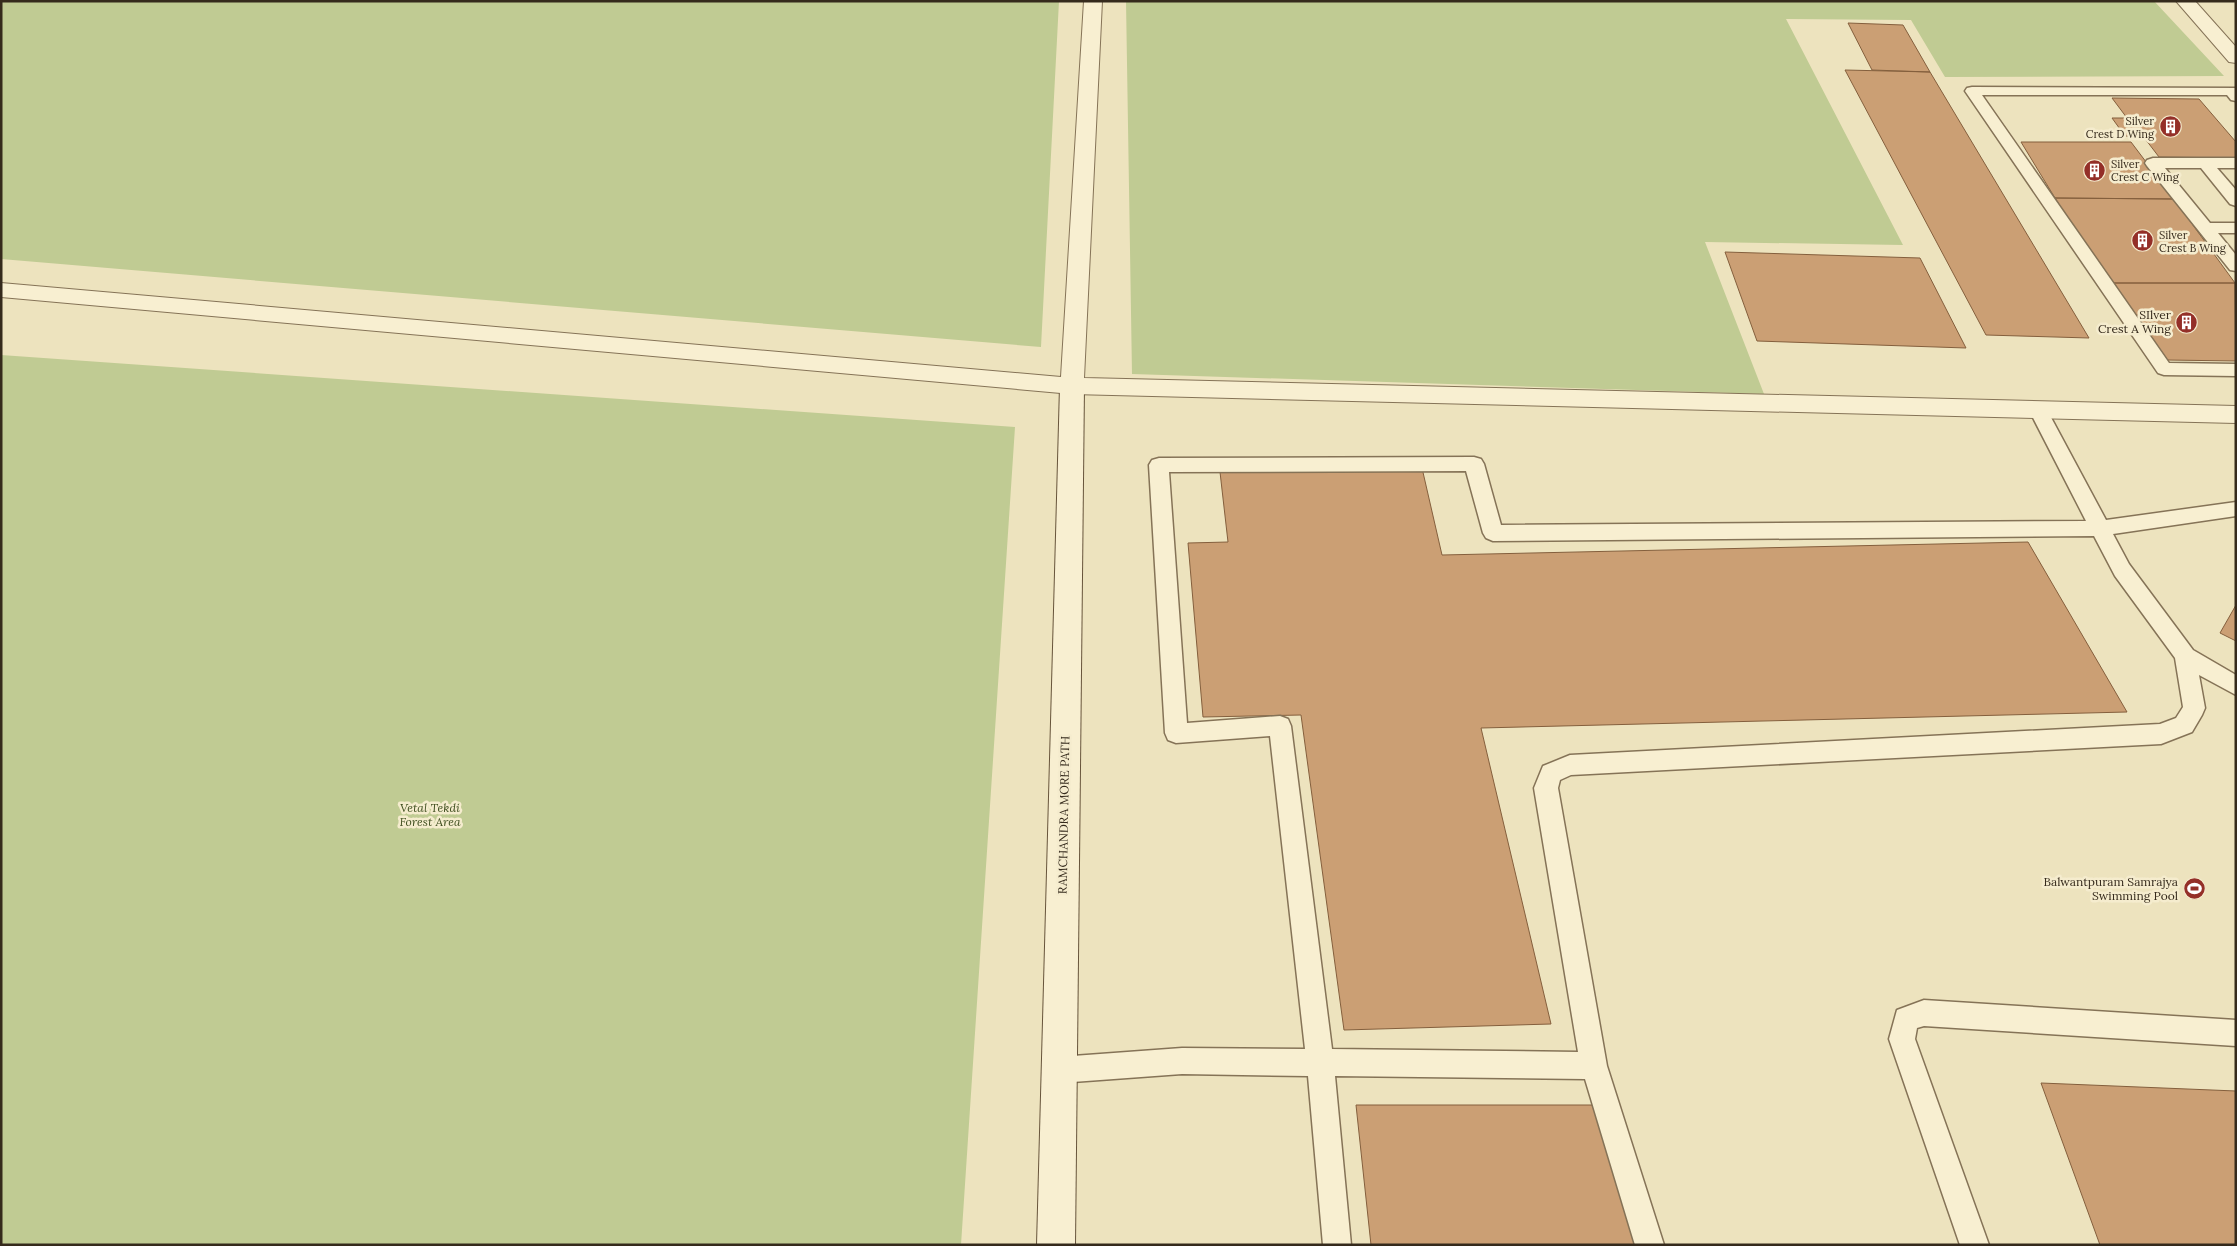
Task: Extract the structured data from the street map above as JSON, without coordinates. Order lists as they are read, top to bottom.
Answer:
{
  "streets": {
    "street": ["RAMCHANDRA MORE PATH"]
  },
  "parks": ["Vetal Tekdi Forest Area"],
  "places": {
    "building": [
      "Silver Crest D Wing",
      "Silver Crest C Wing",
      "Silver Crest B Wing",
      "SIlver Crest A Wing"
    ],
    "sports": ["Balwantpuram Samrajya Swimming Pool"]
  }
}
